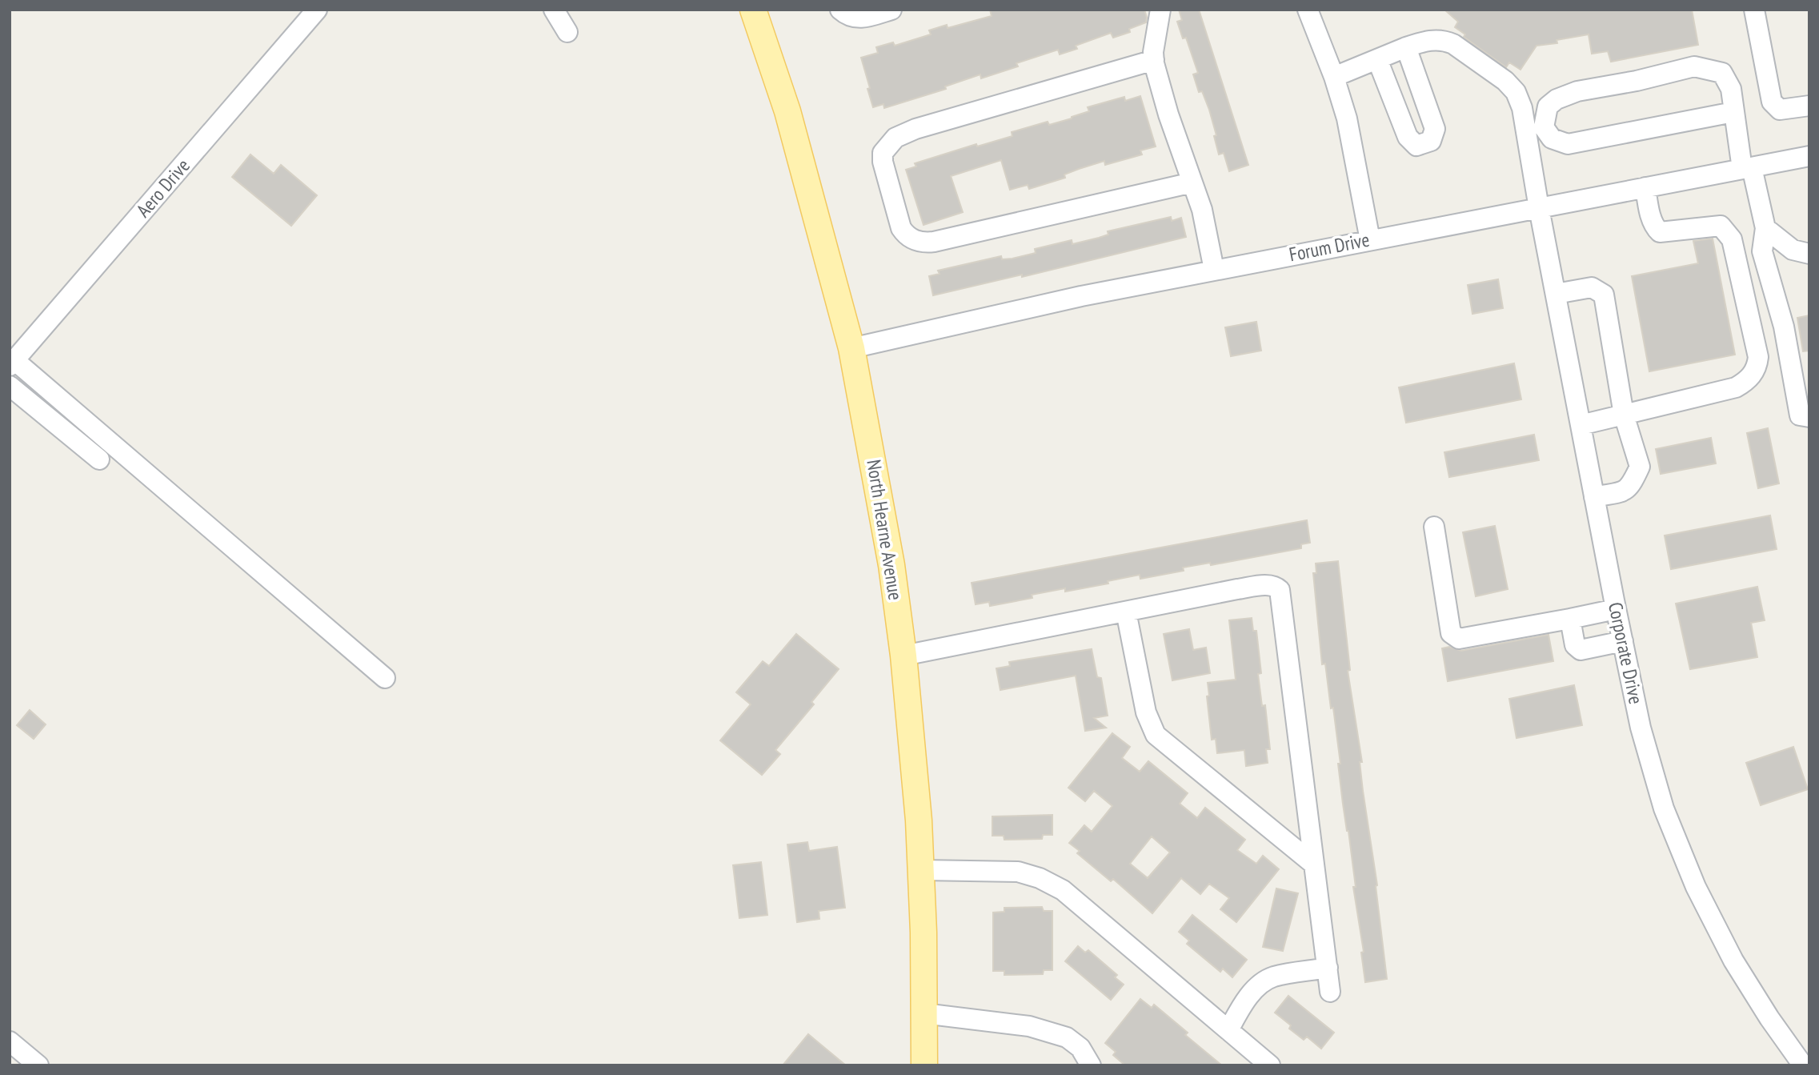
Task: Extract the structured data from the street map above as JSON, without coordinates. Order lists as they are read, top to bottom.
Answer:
{
  "streets": {
    "main road": ["North Hearne Avenue"],
    "street": ["Aero Drive", "Forum Drive", "Corporate Drive"]
  },
  "crossings": [
    ["Forum Drive", "North Hearne Avenue"],
    ["Forum Drive", "Corporate Drive"]
  ]
}
